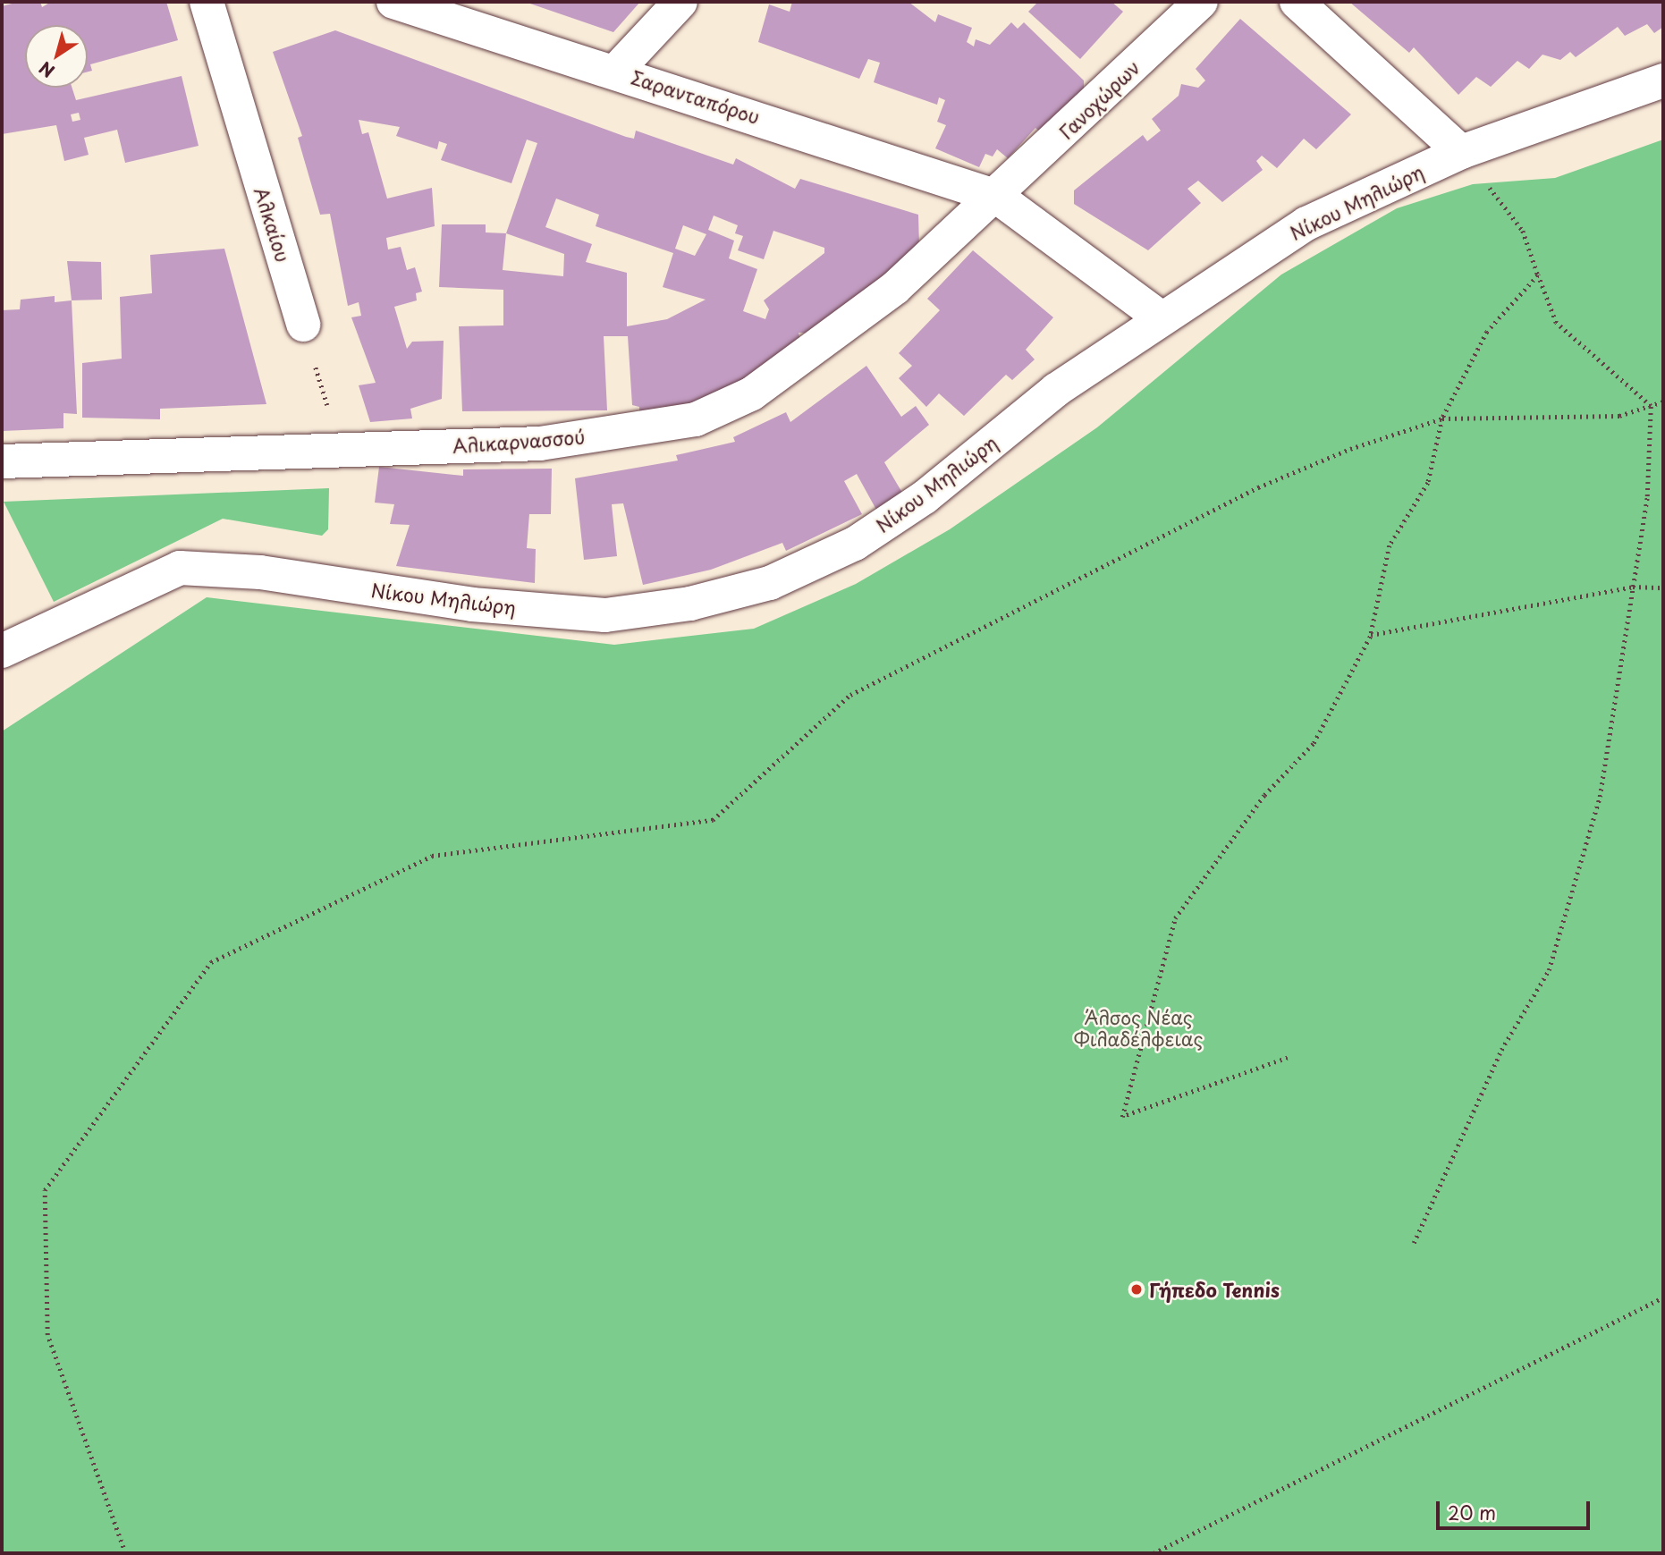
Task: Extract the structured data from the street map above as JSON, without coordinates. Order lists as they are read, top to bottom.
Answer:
{
  "streets": {
    "street": [
      "Σαρανταπόρου",
      "Γανοχώρων",
      "Νίκου Μηλιώρη",
      "Αλκαίου",
      "Αλικαρνασσού"
    ]
  },
  "crossings": [
    ["Σαρανταπόρου", "Γανοχώρων"],
    ["Σαρανταπόρου", "Νίκου Μηλιώρη"],
    ["Σαρανταπόρου", "Αλικαρνασσού"],
    ["Γανοχώρων", "Αλικαρνασσού"]
  ],
  "parks": ["Άλσος Νέας Φιλαδέλφειας"],
  "places": ["Γήπεδο Tennis"],
  "scale_bar": "20 m",
  "north": "bottom left"
}
